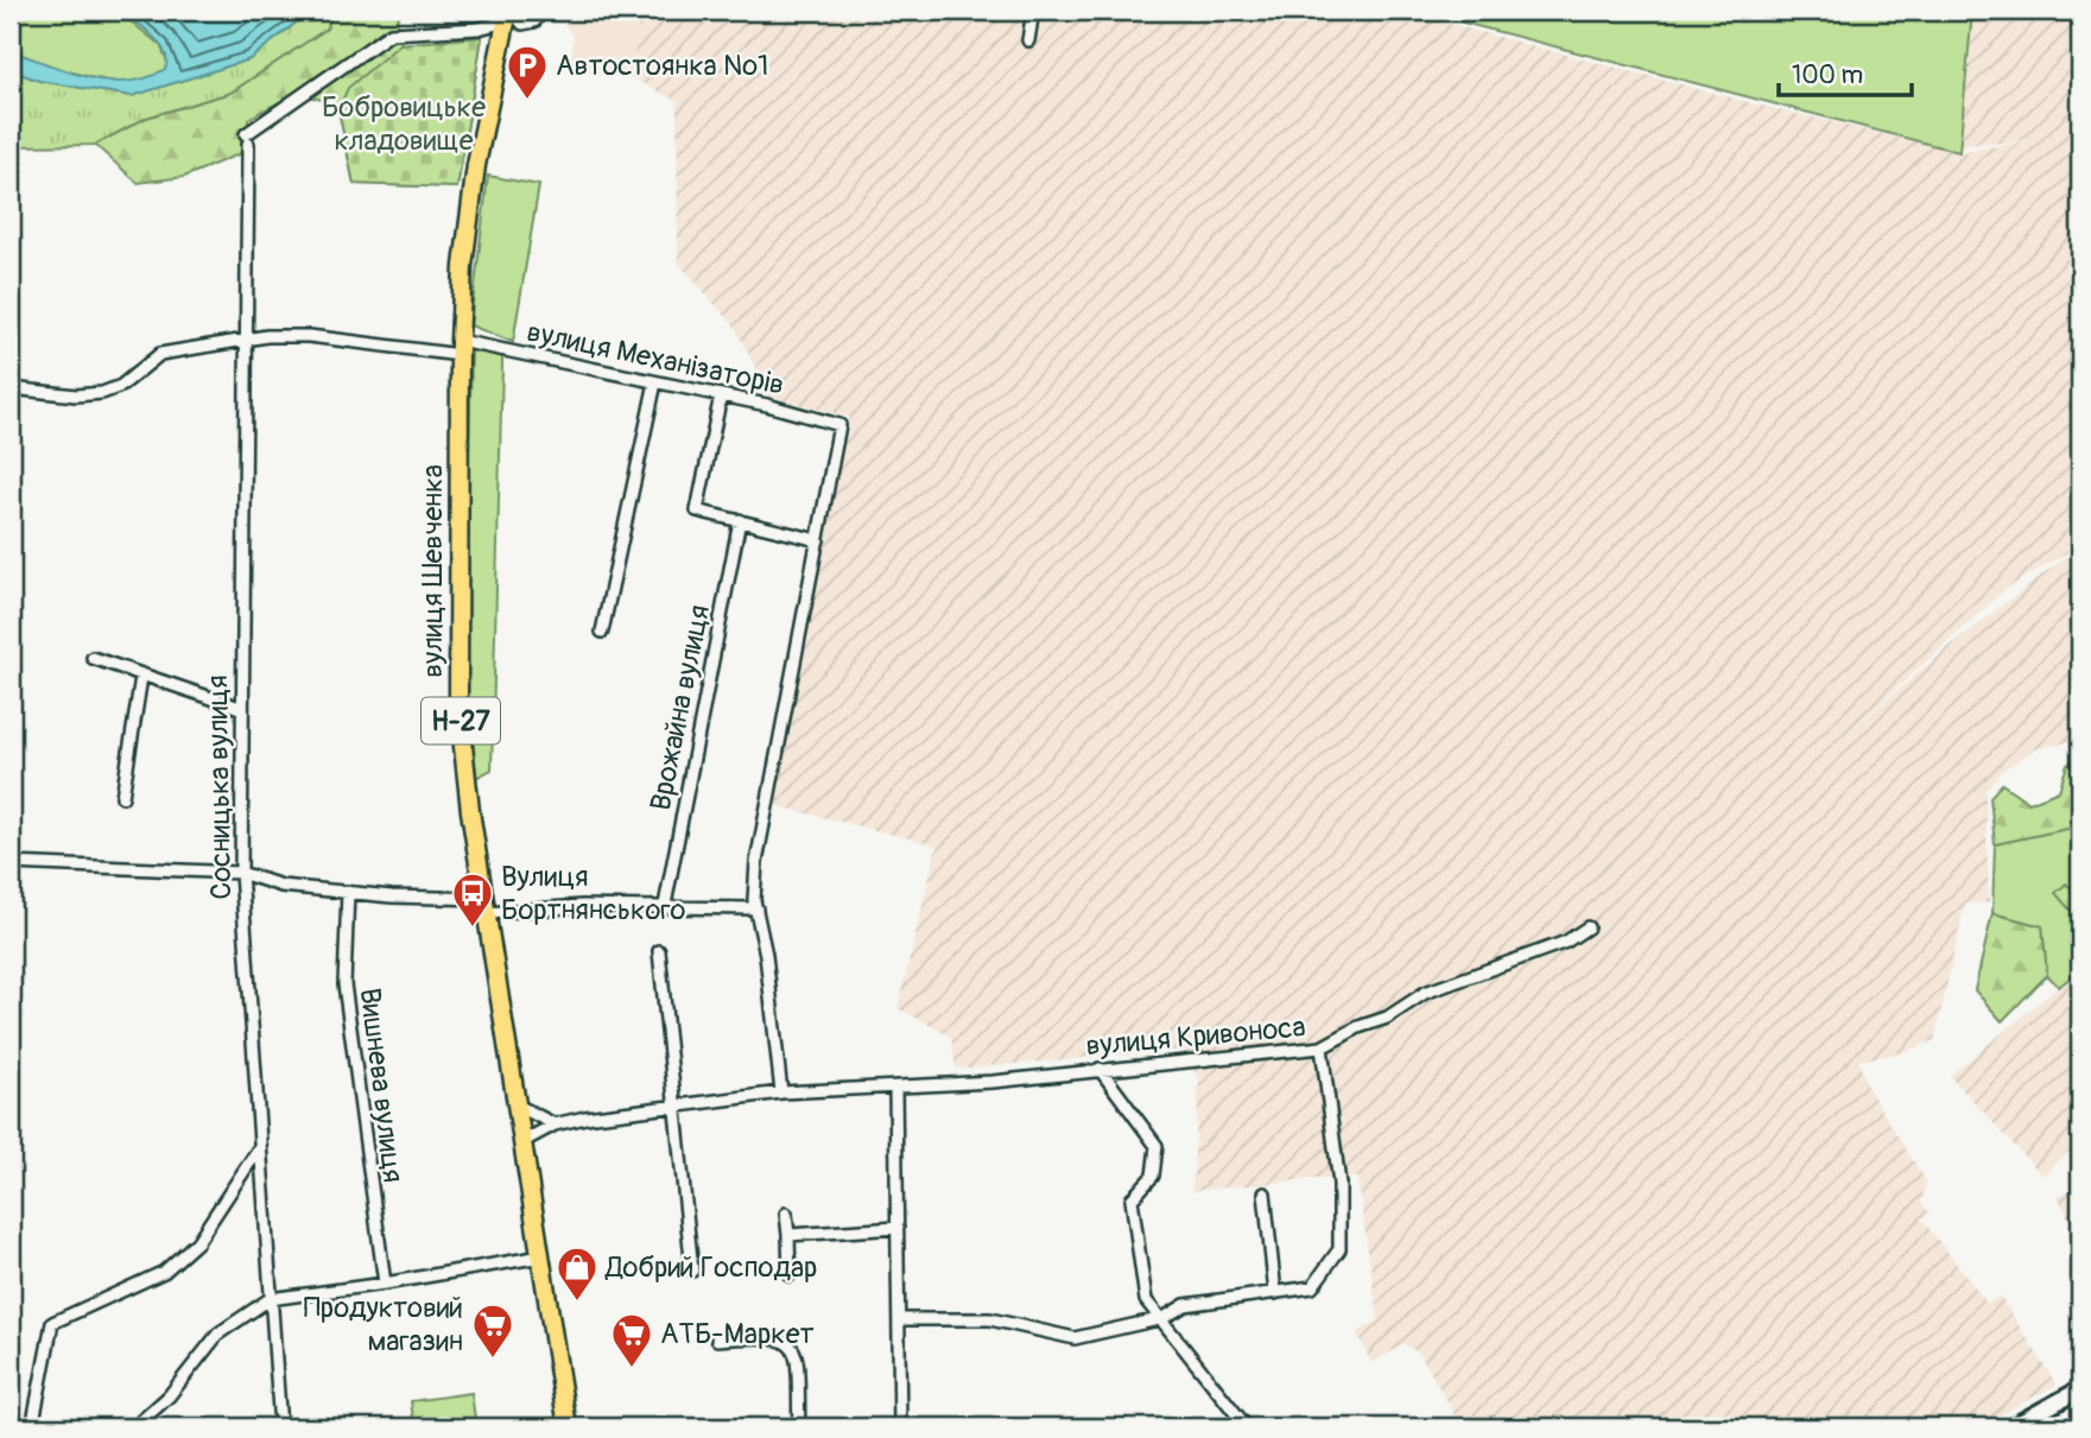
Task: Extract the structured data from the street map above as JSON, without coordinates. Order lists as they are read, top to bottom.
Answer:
{
  "streets": {
    "main road": ["вулиця Шевченка", "Н-27"],
    "street": [
      "вулиця Механізаторів",
      "Врожайна вулиця",
      "Сосницька вулиця",
      "вулиця Кривоноса",
      "Вишнева вулиця"
    ]
  },
  "crossings": [
    ["вулиця Механізаторів", "вулиця Шевченка"],
    ["вулиця Механізаторів", "Сосницька вулиця"],
    ["вулиця Шевченка", "Сосницька вулиця"],
    ["вулиця Шевченка", "вулиця Кривоноса"]
  ],
  "parks": ["Бобровицьке кладовище"],
  "places": {
    "parking": ["Автостоянка №1"],
    "bus stop": ["Вулиця Бортнянського"],
    "shop": ["Добрий Господар"],
    "supermarket": ["Продуктовий магазин", "АТБ-Маркет"]
  },
  "scale_bar": "100 m"
}
